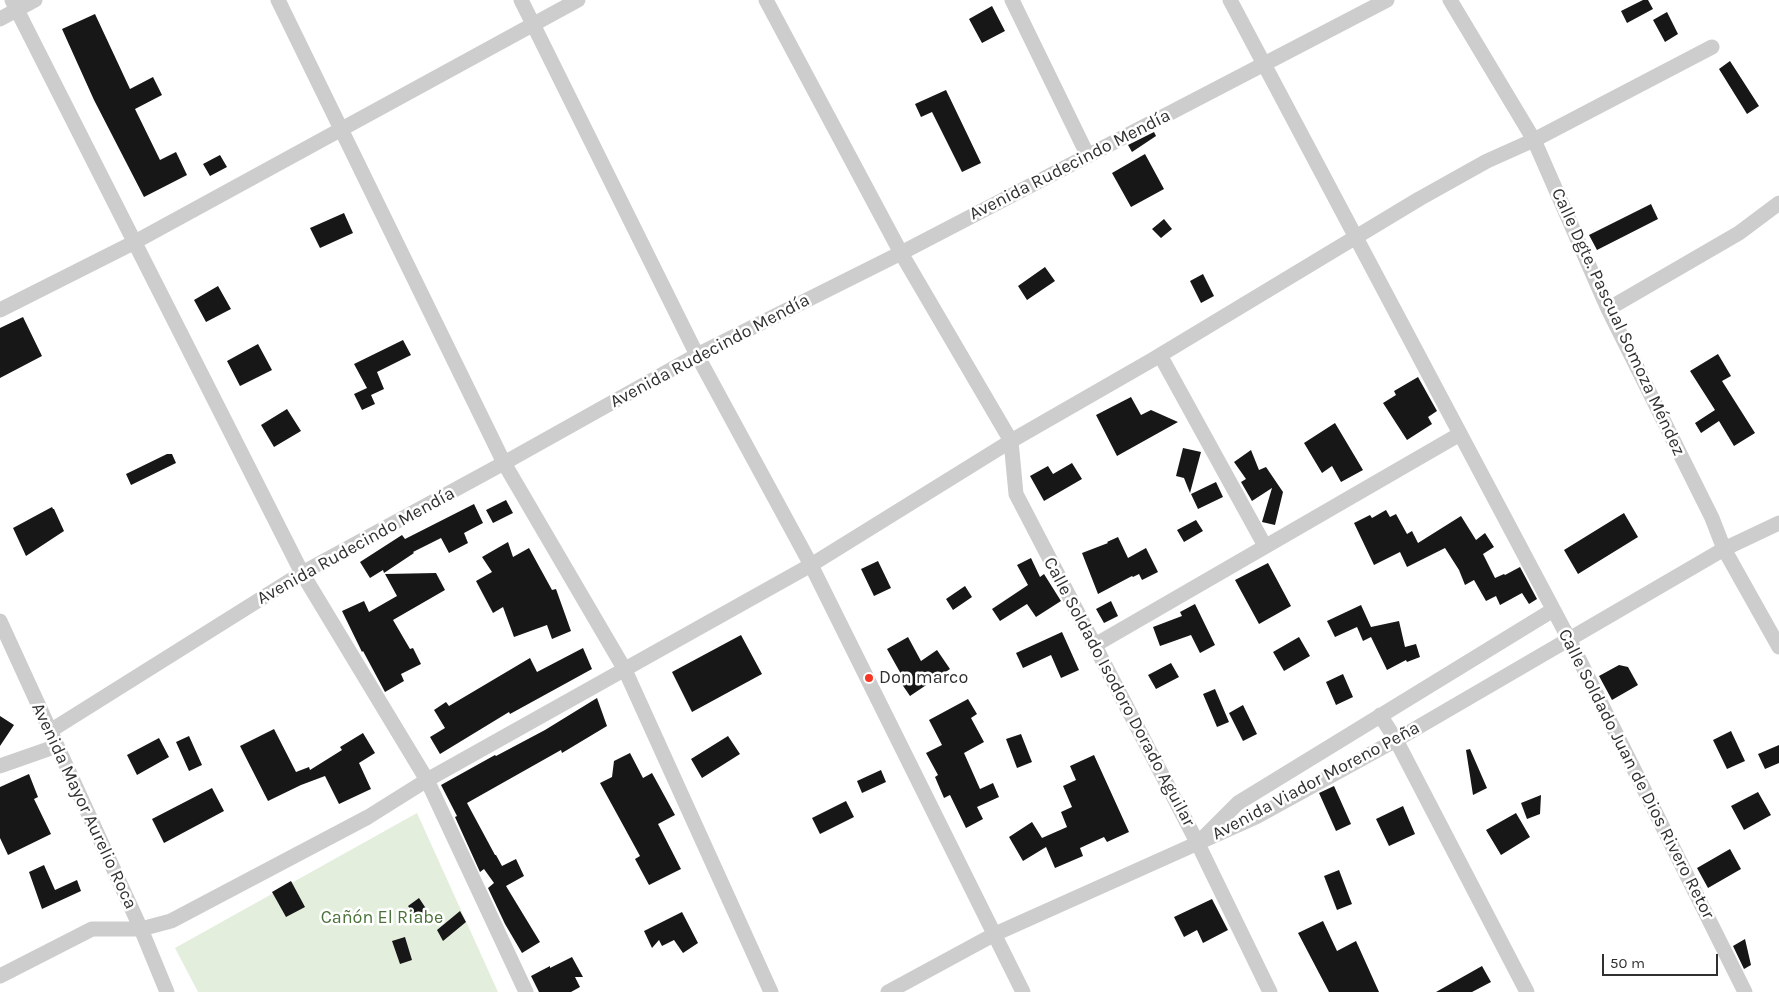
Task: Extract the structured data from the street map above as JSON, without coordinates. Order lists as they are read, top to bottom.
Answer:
{
  "streets": {
    "street": [
      "Avenida Rudecindo Mendía",
      "Calle Dgte. Pascual Somoza Méndez",
      "Calle Soldado Isodoro Dorado Aguilar",
      "Calle Soldado Juan de Dios Rivero Retor",
      "Avenida Viador Moreno Peña",
      "Avenida Mayor Aurelio Roca"
    ]
  },
  "crossings": [
    ["Avenida Rudecindo Mendía", "Calle Soldado Juan de Dios Rivero Retor"],
    ["Avenida Rudecindo Mendía", "Avenida Mayor Aurelio Roca"],
    ["Calle Dgte. Pascual Somoza Méndez", "Avenida Viador Moreno Peña"],
    ["Calle Soldado Isodoro Dorado Aguilar", "Avenida Viador Moreno Peña"],
    ["Calle Soldado Juan de Dios Rivero Retor", "Avenida Viador Moreno Peña"]
  ],
  "parks": ["Cañón El Riabe"],
  "places": ["Don marco"],
  "scale_bar": "50 m"
}
